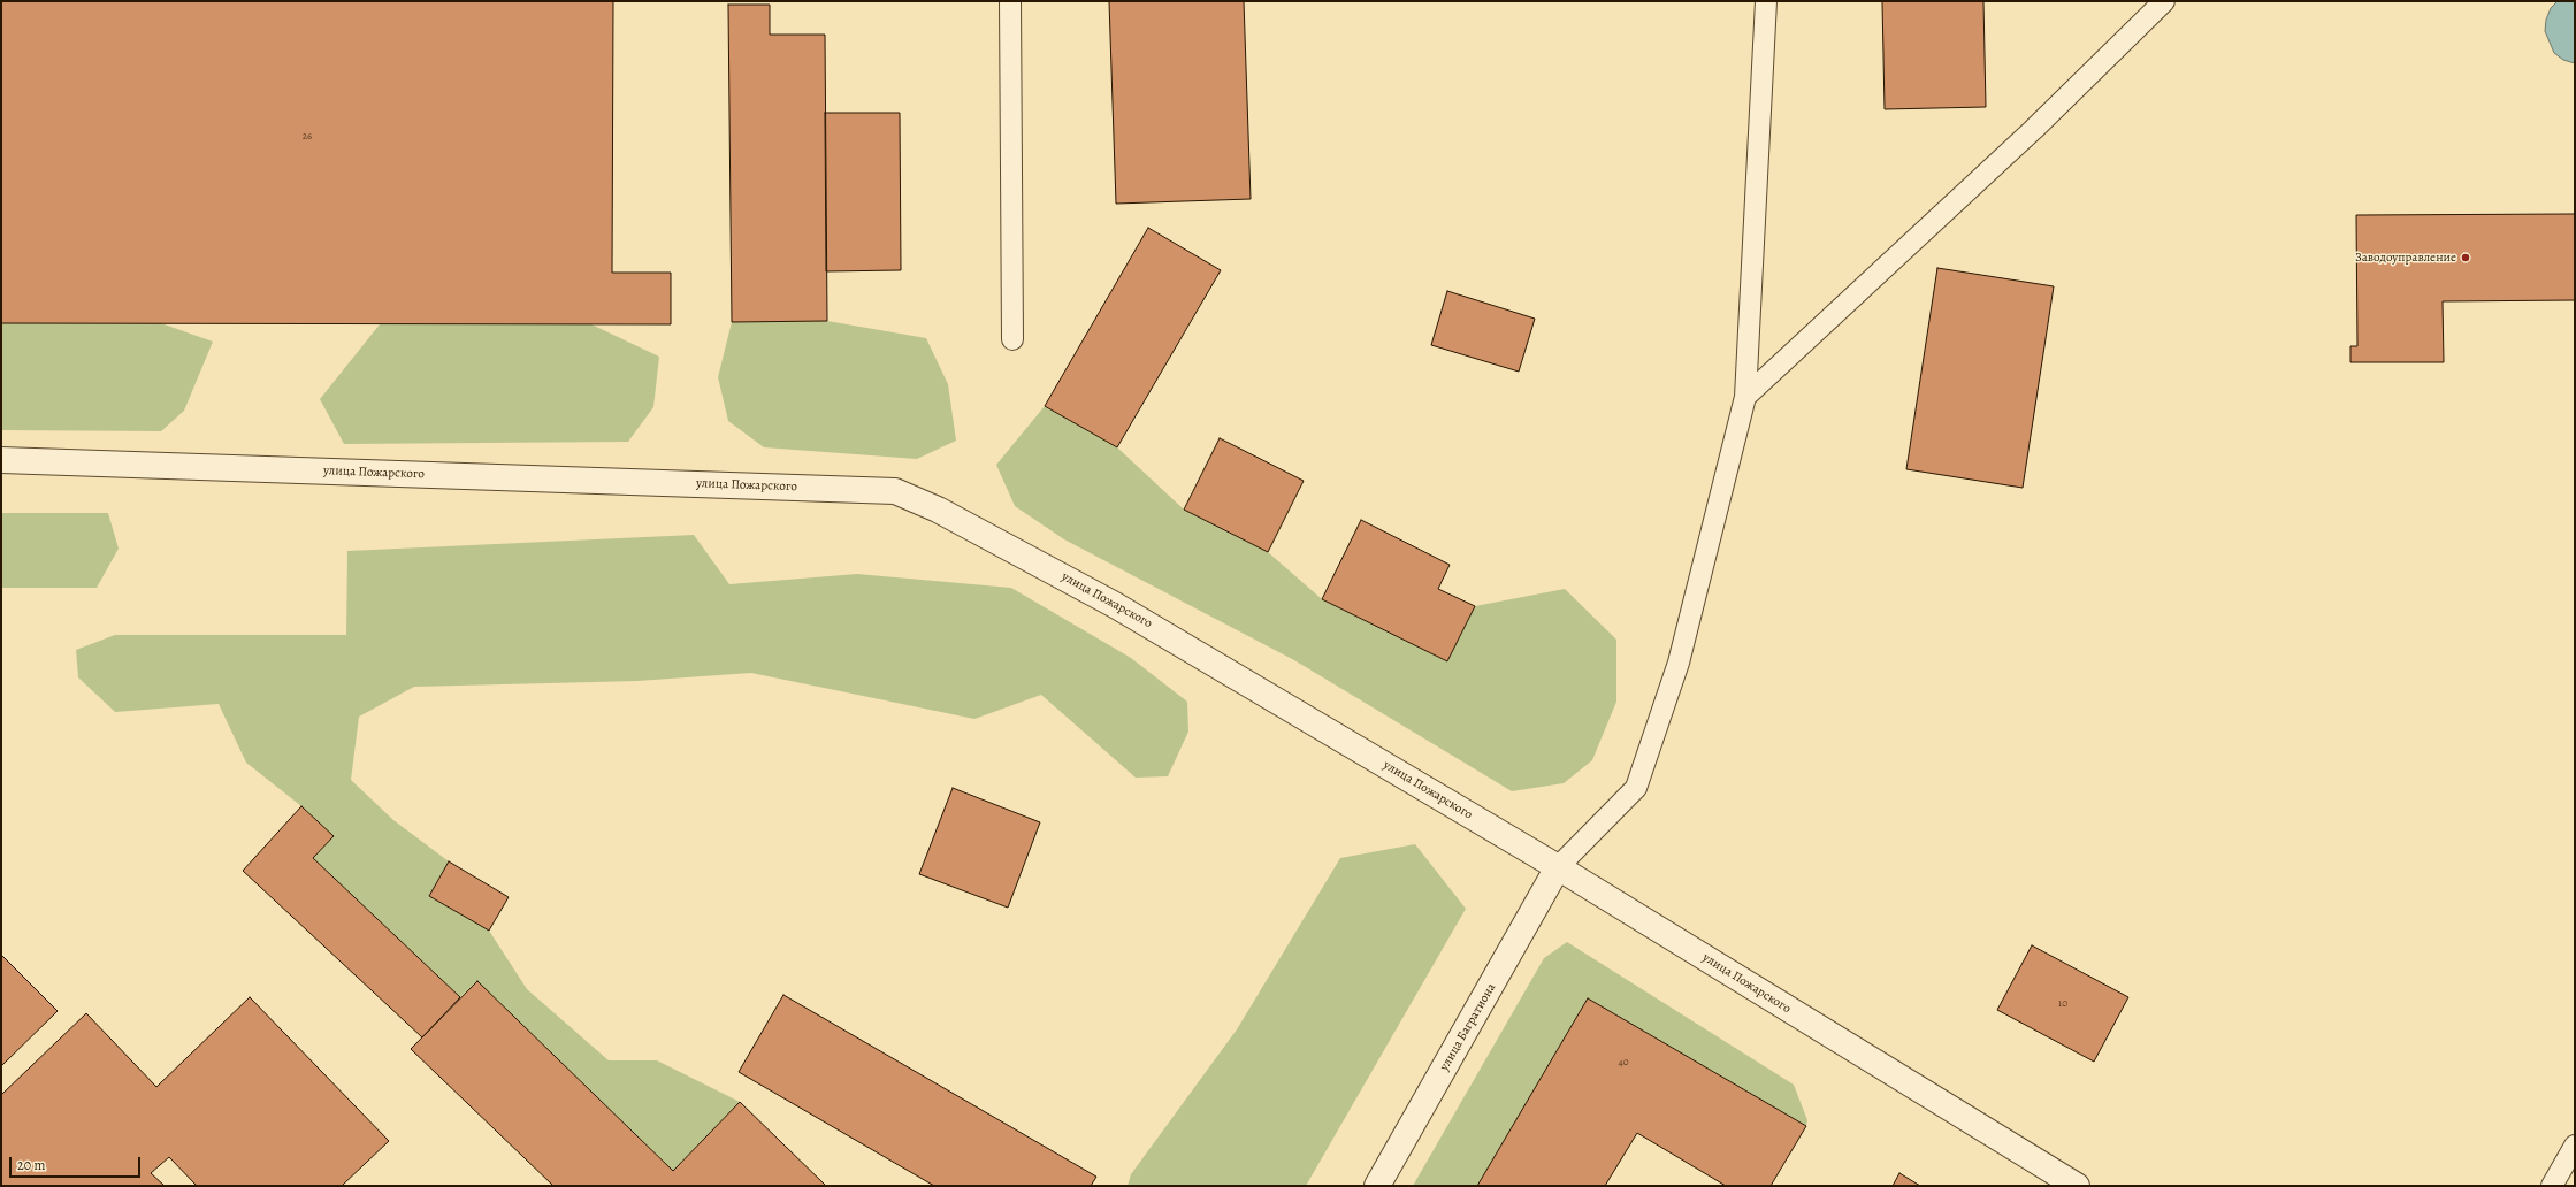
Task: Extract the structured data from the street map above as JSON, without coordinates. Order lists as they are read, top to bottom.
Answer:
{
  "streets": {
    "street": ["улица Пожарского", "улица Багратиона"]
  },
  "crossings": [
    ["улица Пожарского", "улица Багратиона"]
  ],
  "places": ["Заводоуправление"],
  "house_numbers": ["26", "10", "40"],
  "scale_bar": "20 m"
}
